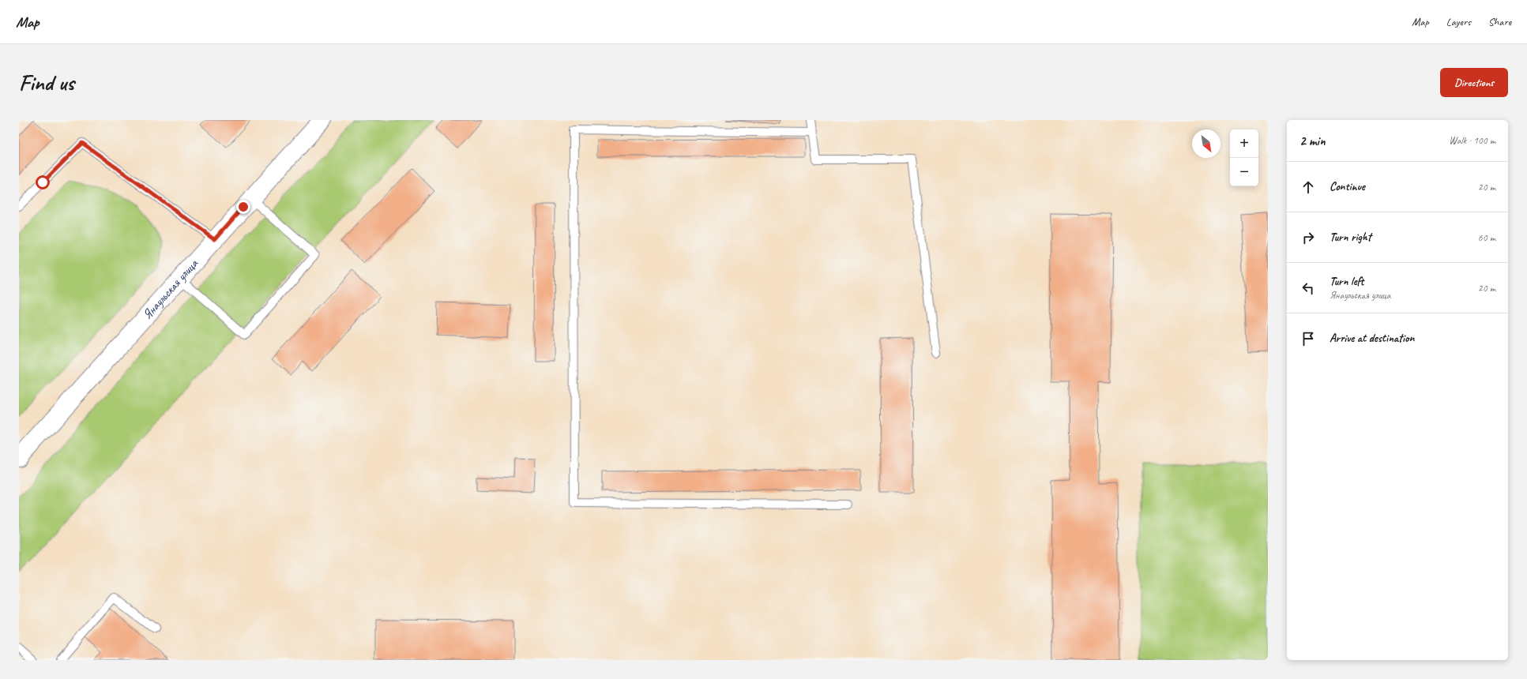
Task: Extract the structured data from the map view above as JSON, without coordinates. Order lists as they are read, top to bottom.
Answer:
{
  "streets": {
    "main road": ["Янаульская улица"]
  },
  "north": "bottom right",
  "page": {
    "header": "Map",
    "nav": ["Map", "Layers", "Share"],
    "buttons": "Directions",
    "title": "Find us",
    "heading": ["2 min", "Walk · 100 m"],
    "map_buttons": ["+", "−"],
    "list": [
      ["Continue", "20 m"],
      ["Turn right", "60 m"],
      ["Turn left", "Янаульская улица", "20 m"],
      "Arrive at destination"
    ]
  }
}
